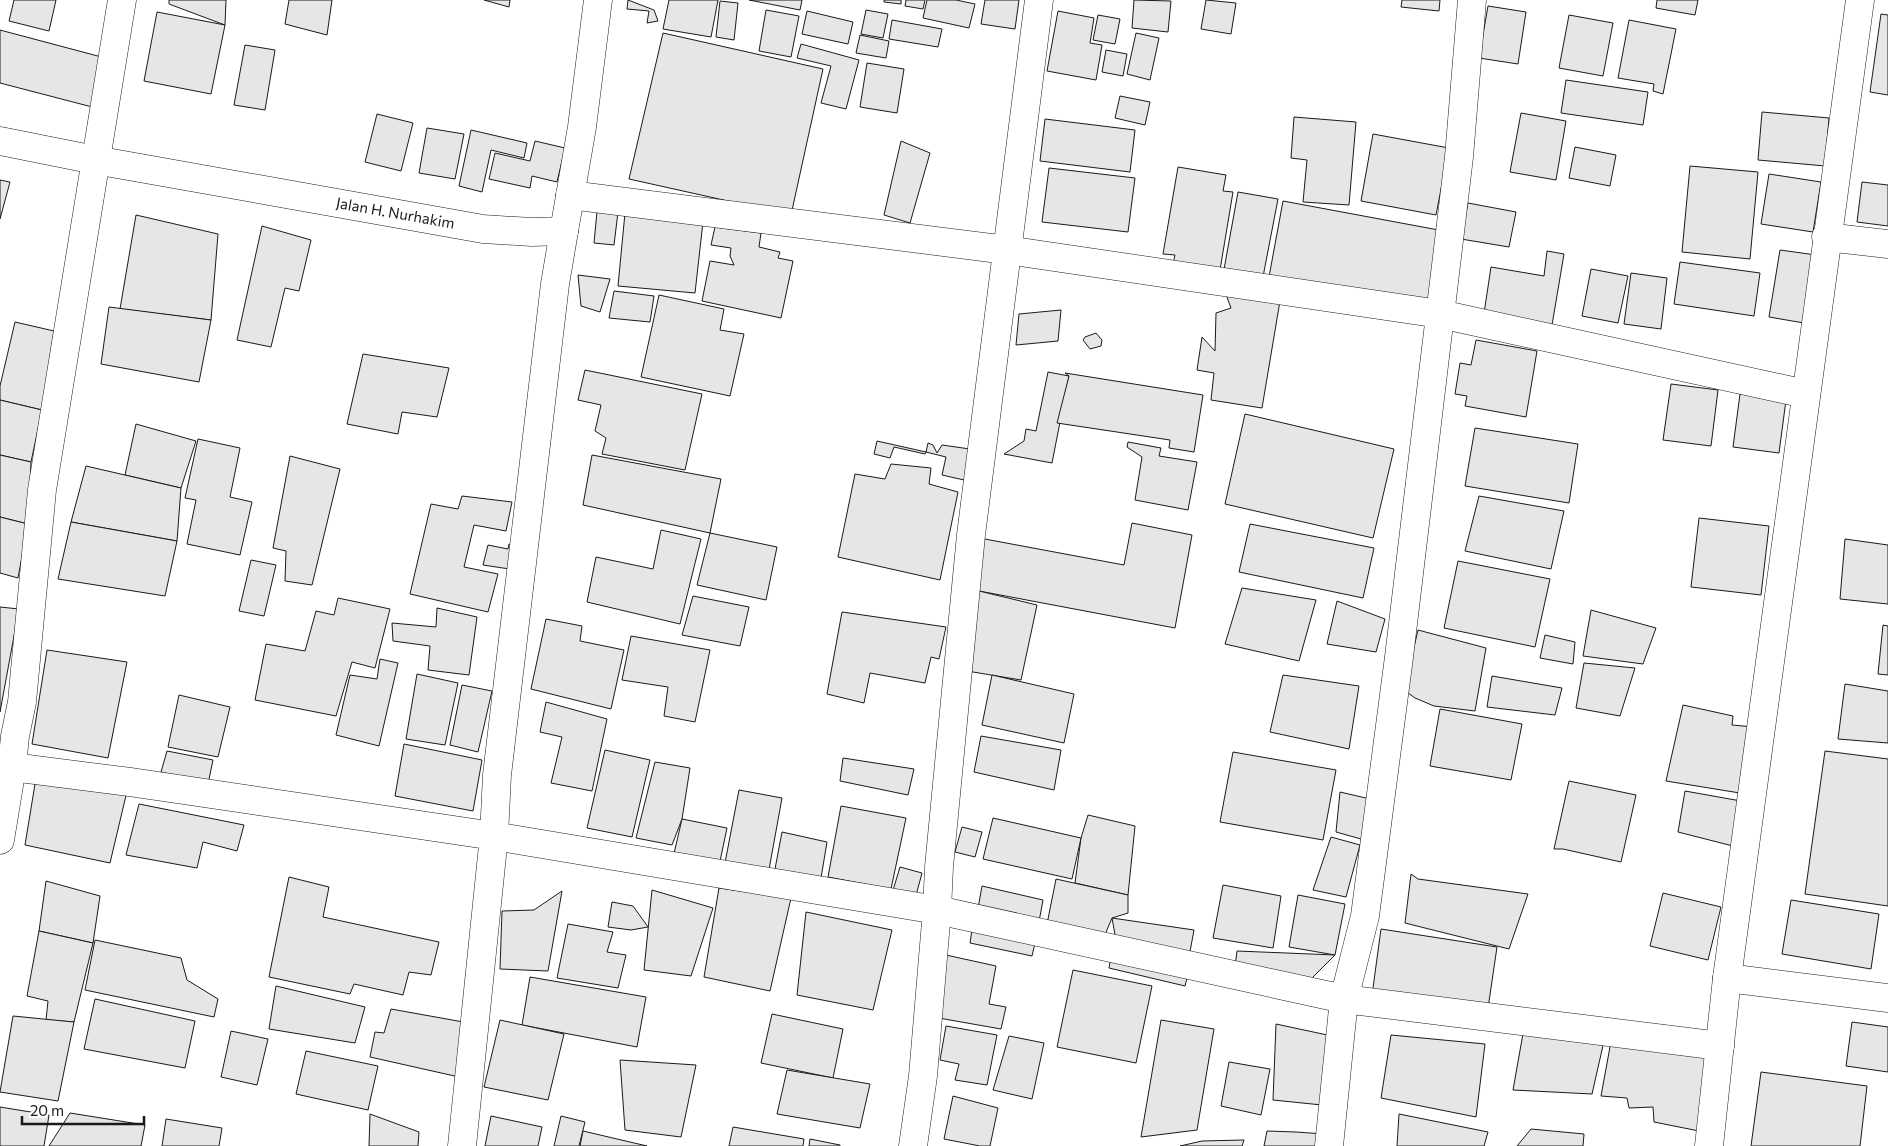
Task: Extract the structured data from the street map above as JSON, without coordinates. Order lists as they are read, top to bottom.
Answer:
{
  "streets": {
    "street": ["Jalan H. Nurhakim"]
  },
  "scale_bar": "20 m"
}
